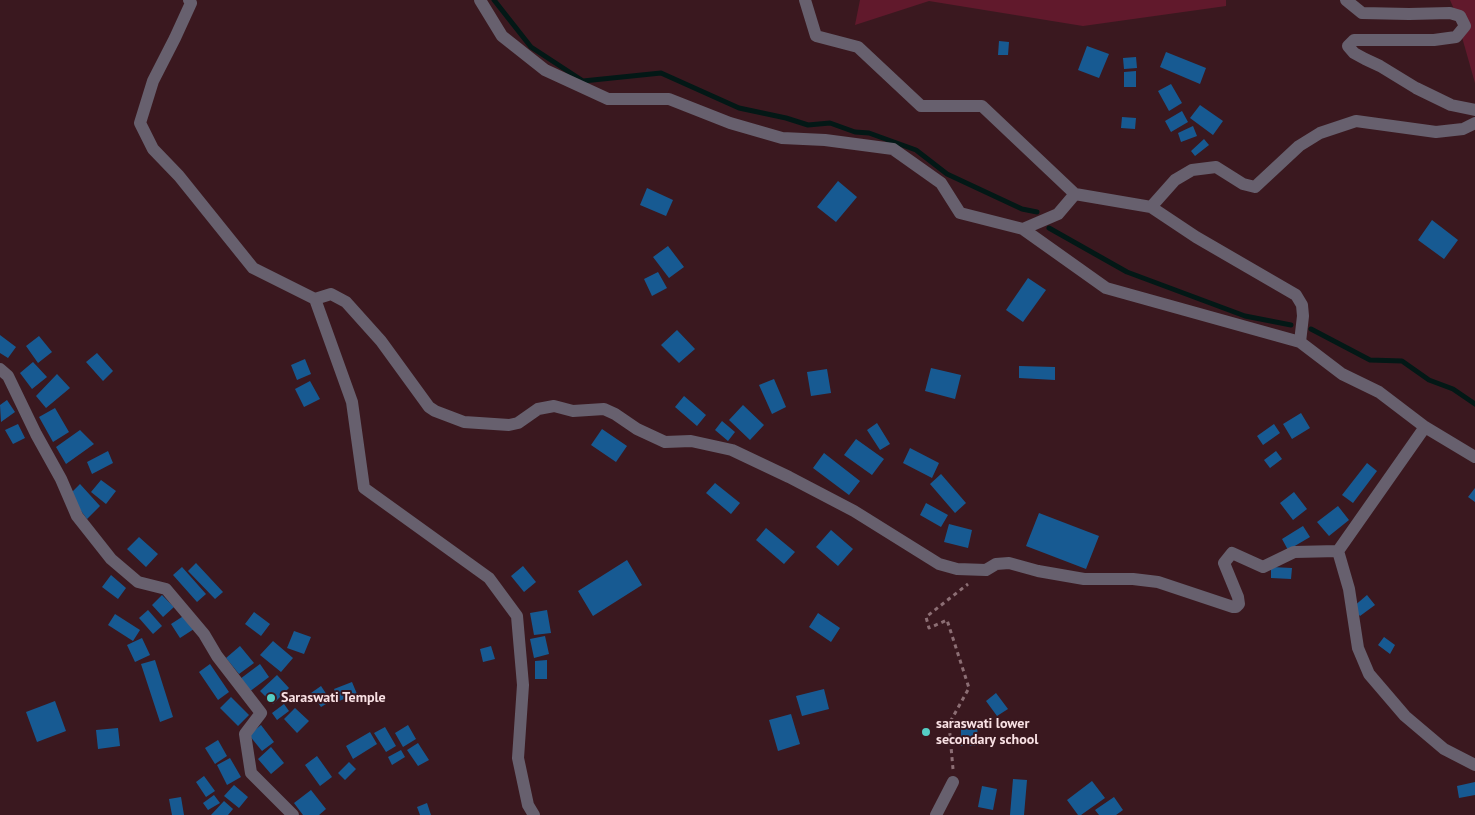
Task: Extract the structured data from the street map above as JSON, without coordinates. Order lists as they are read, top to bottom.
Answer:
{
  "places": ["Saraswati Temple", "saraswati lower secondary school"]
}
